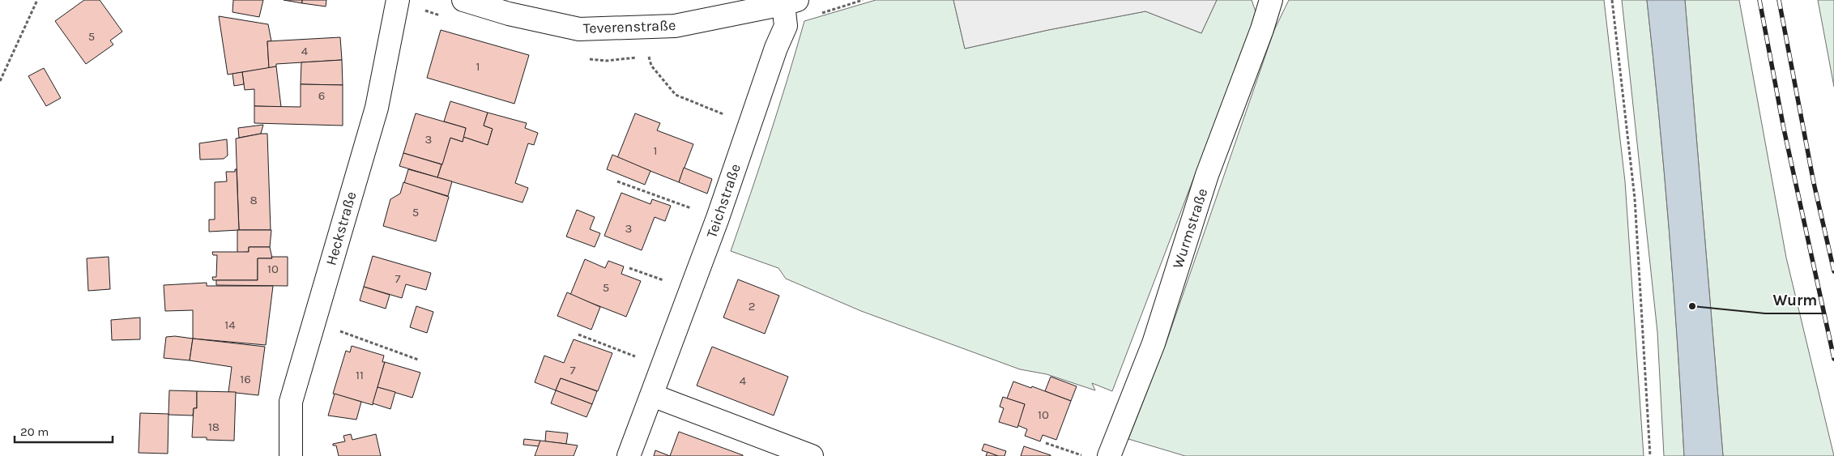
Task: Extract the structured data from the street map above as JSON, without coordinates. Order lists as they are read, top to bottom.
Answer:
{
  "streets": {
    "street": [
      "Teverenstraße",
      "Teichstraße",
      "Heckstraße",
      "Wurmstraße"
    ]
  },
  "crossings": [
    ["Teverenstraße", "Teichstraße"]
  ],
  "places": ["Wurm"],
  "house_numbers": [
    "5",
    "4",
    "1",
    "6",
    "3",
    "1",
    "8",
    "5",
    "3",
    "10",
    "7",
    "5",
    "2",
    "14",
    "7",
    "11",
    "16",
    "4",
    "10",
    "18"
  ],
  "scale_bar": "20 m"
}
